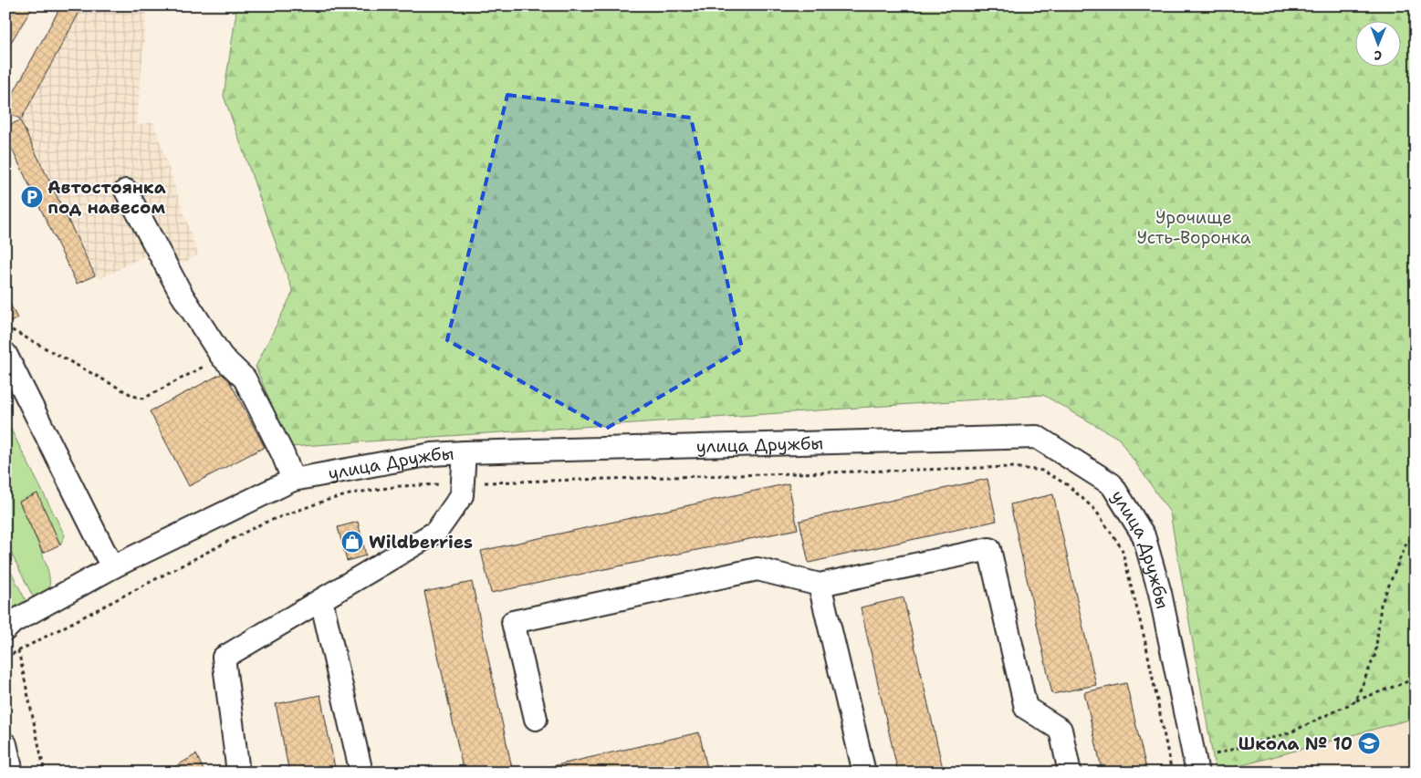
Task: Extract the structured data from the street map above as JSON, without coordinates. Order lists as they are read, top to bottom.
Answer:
{
  "streets": {
    "street": ["улица Дружбы"]
  },
  "parks": ["Урочище Усть-Воронка"],
  "places": {
    "parking": ["Автостоянка под навесом"],
    "shop": ["Wildberries"],
    "school or university": ["Школа № 10"]
  },
  "north": "bottom"
}
